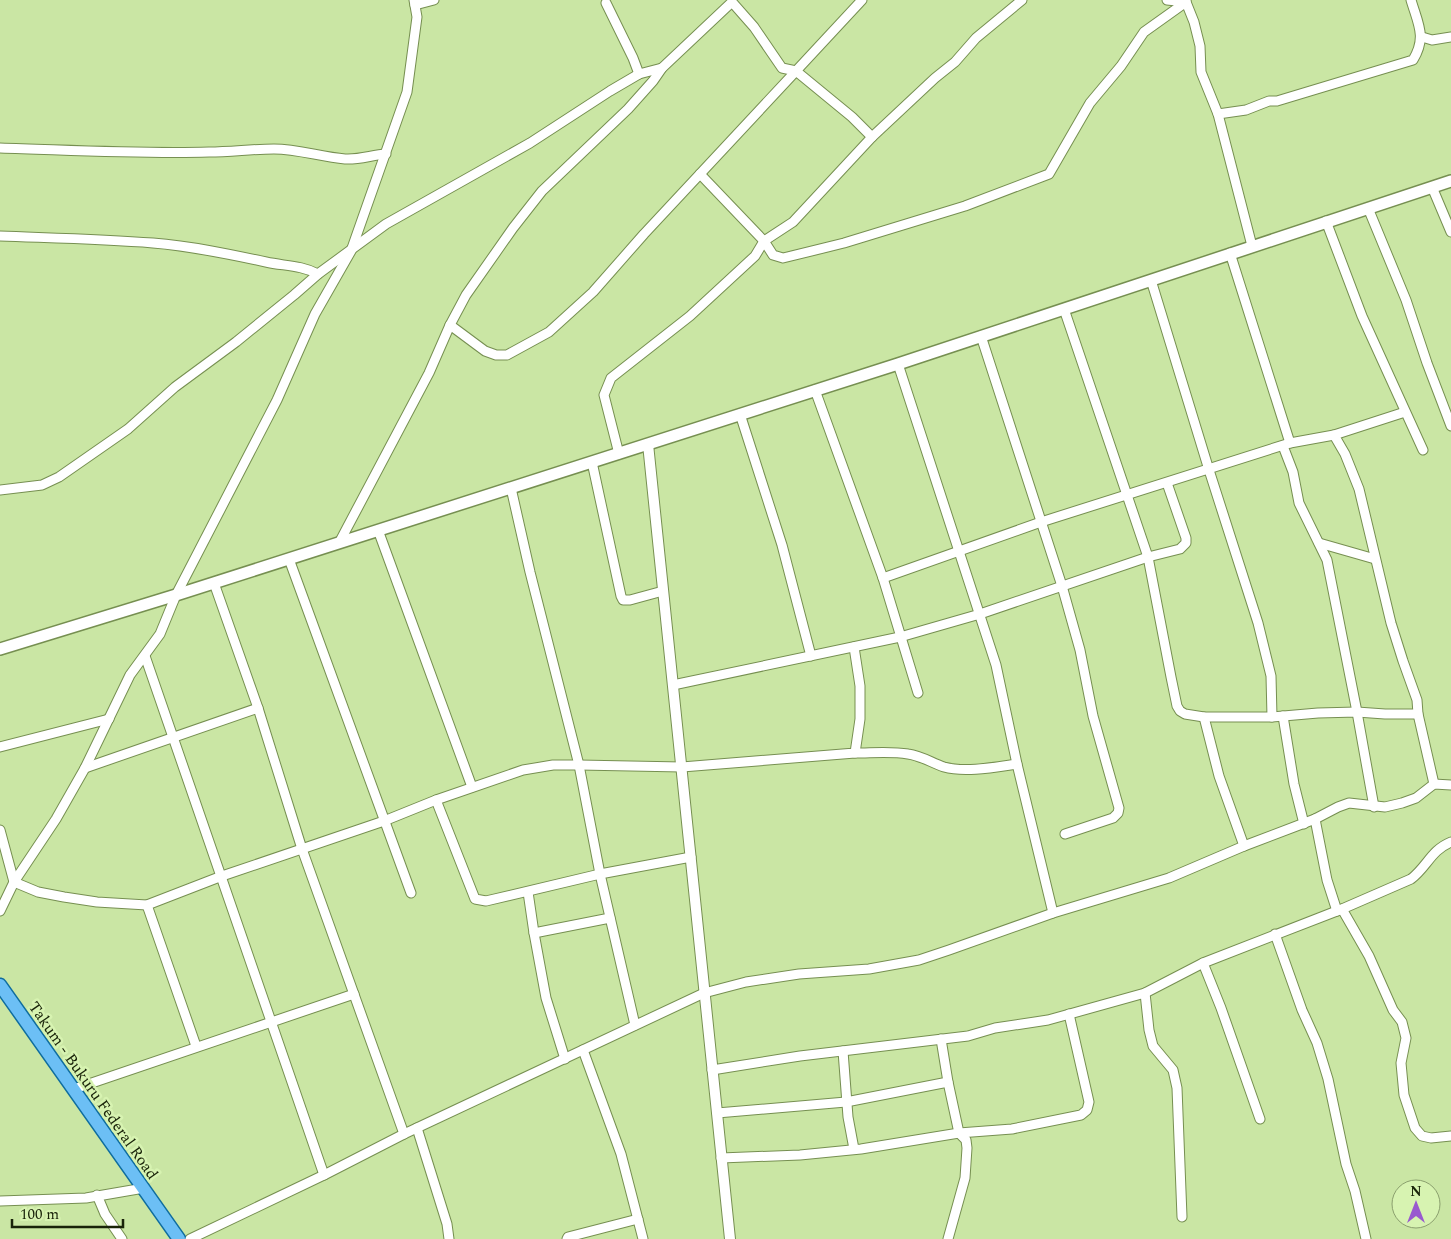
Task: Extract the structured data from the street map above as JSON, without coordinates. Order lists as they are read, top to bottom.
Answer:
{
  "streets": {
    "main road": ["Takum - Bukuru Federal Road"]
  },
  "scale_bar": "100 m",
  "north": "top"
}
